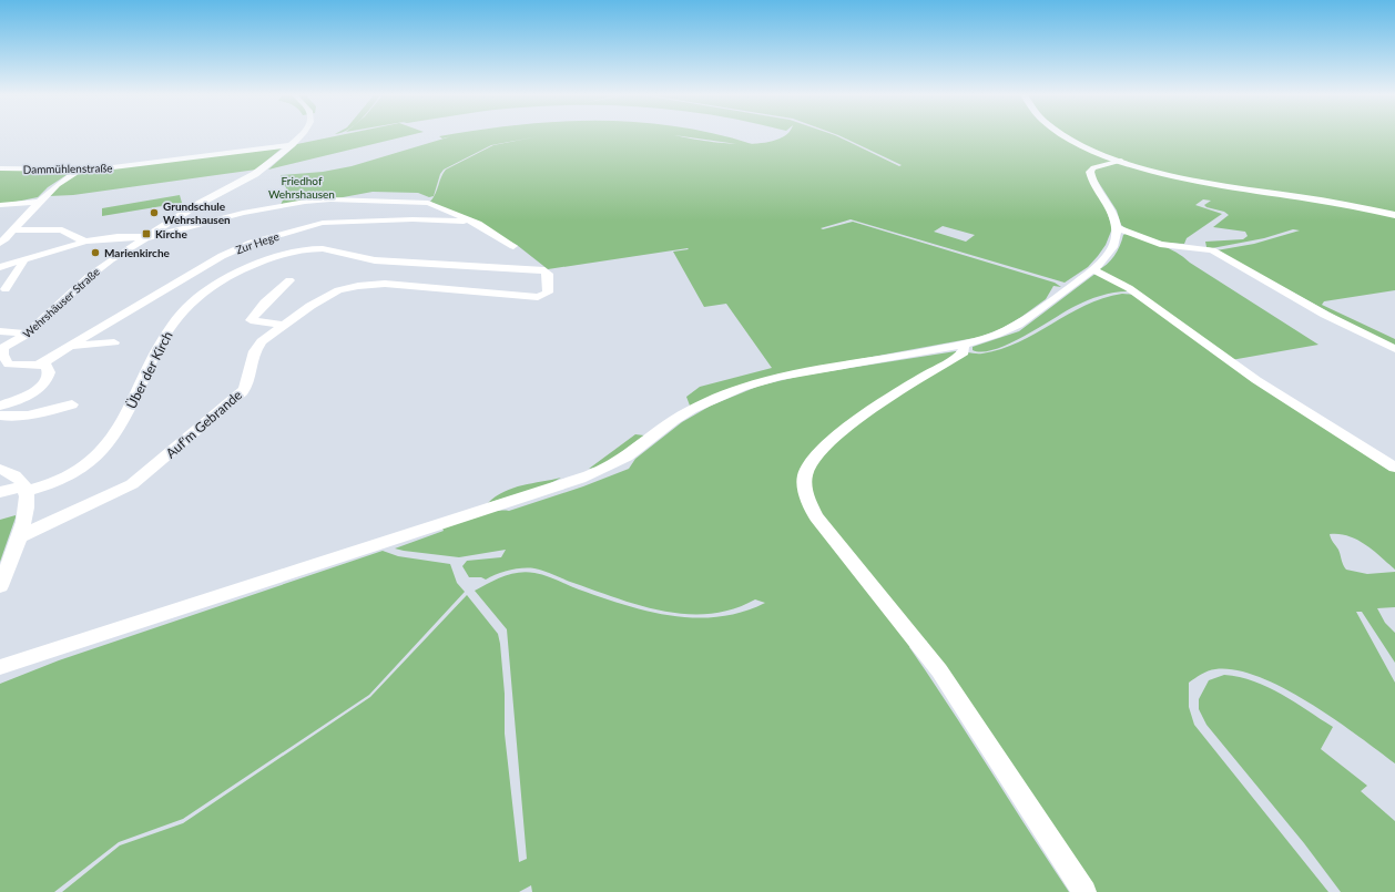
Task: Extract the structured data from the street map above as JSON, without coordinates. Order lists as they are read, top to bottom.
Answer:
{
  "streets": {
    "street": [
      "Dammühlenstraße",
      "Zur Hege",
      "Wehrshäuser Straße",
      "Über der Kirch",
      "Auf'm Gebrande"
    ]
  },
  "crossings": [
    ["Dammühlenstraße", "Wehrshäuser Straße"],
    ["Über der Kirch", "Auf'm Gebrande"]
  ],
  "parks": ["Friedhof Wehrshausen"],
  "places": {
    "other": ["Grundschule Wehrshausen", "Marienkirche"],
    "transit": ["Kirche"]
  }
}
